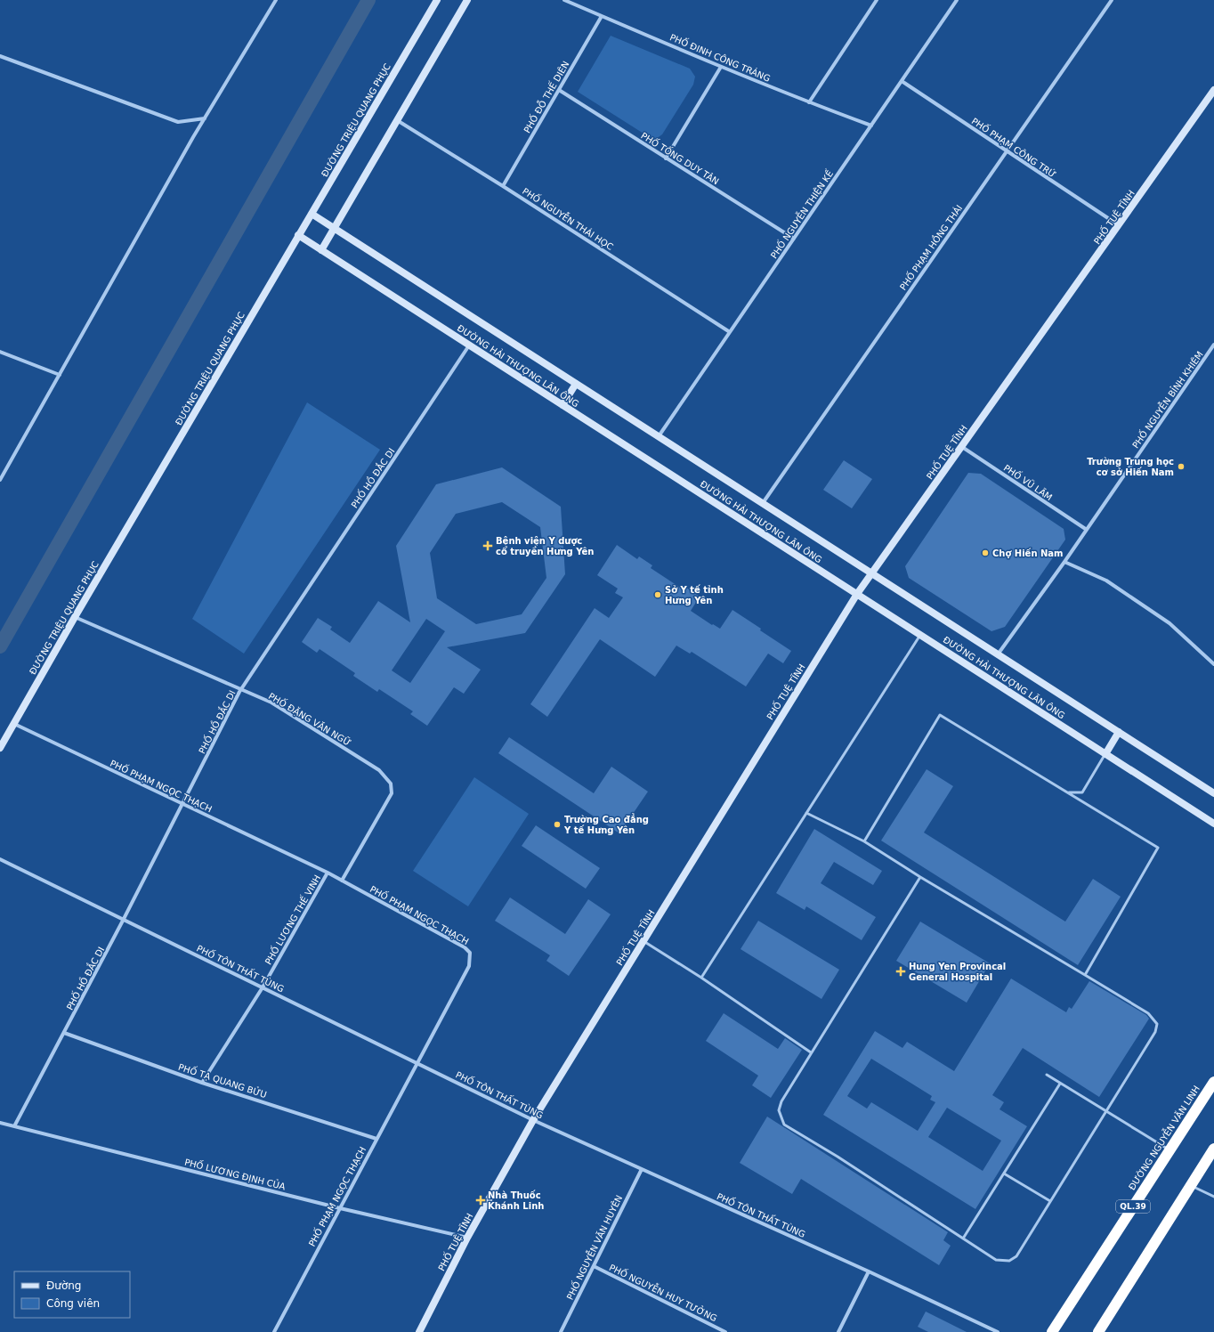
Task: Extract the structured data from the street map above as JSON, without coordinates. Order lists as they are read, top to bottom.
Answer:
{
  "streets": {
    "highway": ["ĐƯỜNG NGUYỄN VĂN LINH", "QL.39"],
    "street": [
      "PHỐ ĐINH CÔNG TRÁNG",
      "PHỐ ĐỖ THẾ DIÊN",
      "ĐƯỜNG TRIỆU QUANG PHỤC",
      "PHỐ PHẠM CÔNG TRỨ",
      "PHỐ TỐNG DUY TÂN",
      "PHỐ NGUYỄN THIỆN KẾ",
      "PHỐ TUỆ TĨNH",
      "PHỐ NGUYỄN THÁI HỌC",
      "PHỐ PHẠM HỒNG THÁI",
      "ĐƯỜNG HẢI THƯỢNG LÃN ÔNG",
      "PHỐ NGUYỄN BỈNH KHIÊM",
      "PHỐ HỒ ĐẮC DI",
      "PHỐ VŨ LÃM",
      "PHỐ ĐẶNG VĂN NGỮ",
      "PHỐ PHẠM NGỌC THẠCH",
      "PHỐ LƯƠNG THẾ VINH",
      "PHỐ TÔN THẤT TÙNG",
      "PHỐ TẠ QUANG BỬU",
      "PHỐ LƯƠNG ĐỊNH CỦA",
      "PHỐ NGUYỄN VĂN HUYÊN",
      "PHỐ NGUYỄN HUY TƯỞNG"
    ]
  },
  "crossings": [
    ["PHỐ ĐINH CÔNG TRÁNG", "PHỐ ĐỖ THẾ DIÊN"],
    ["PHỐ ĐINH CÔNG TRÁNG", "PHỐ NGUYỄN THIỆN KẾ"],
    ["PHỐ ĐỖ THẾ DIÊN", "PHỐ TỐNG DUY TÂN"],
    ["PHỐ ĐỖ THẾ DIÊN", "PHỐ NGUYỄN THÁI HỌC"],
    ["ĐƯỜNG TRIỆU QUANG PHỤC", "ĐƯỜNG HẢI THƯỢNG LÃN ÔNG"],
    ["ĐƯỜNG TRIỆU QUANG PHỤC", "PHỐ ĐẶNG VĂN NGỮ"],
    ["ĐƯỜNG TRIỆU QUANG PHỤC", "PHỐ PHẠM NGỌC THẠCH"],
    ["PHỐ PHẠM CÔNG TRỨ", "PHỐ NGUYỄN THIỆN KẾ"],
    ["PHỐ PHẠM CÔNG TRỨ", "PHỐ TUỆ TĨNH"],
    ["PHỐ PHẠM CÔNG TRỨ", "PHỐ PHẠM HỒNG THÁI"],
    ["PHỐ TỐNG DUY TÂN", "PHỐ NGUYỄN THIỆN KẾ"],
    ["PHỐ NGUYỄN THIỆN KẾ", "PHỐ NGUYỄN THÁI HỌC"],
    ["PHỐ NGUYỄN THIỆN KẾ", "ĐƯỜNG HẢI THƯỢNG LÃN ÔNG"],
    ["PHỐ TUỆ TĨNH", "ĐƯỜNG HẢI THƯỢNG LÃN ÔNG"],
    ["PHỐ TUỆ TĨNH", "PHỐ VŨ LÃM"],
    ["PHỐ TUỆ TĨNH", "PHỐ TÔN THẤT TÙNG"],
    ["PHỐ TUỆ TĨNH", "PHỐ LƯƠNG ĐỊNH CỦA"],
    ["PHỐ PHẠM HỒNG THÁI", "ĐƯỜNG HẢI THƯỢNG LÃN ÔNG"],
    ["ĐƯỜNG HẢI THƯỢNG LÃN ÔNG", "PHỐ NGUYỄN BỈNH KHIÊM"],
    ["ĐƯỜNG HẢI THƯỢNG LÃN ÔNG", "PHỐ HỒ ĐẮC DI"],
    ["PHỐ NGUYỄN BỈNH KHIÊM", "PHỐ VŨ LÃM"],
    ["PHỐ HỒ ĐẮC DI", "PHỐ ĐẶNG VĂN NGỮ"],
    ["PHỐ HỒ ĐẮC DI", "PHỐ PHẠM NGỌC THẠCH"],
    ["PHỐ HỒ ĐẮC DI", "PHỐ TÔN THẤT TÙNG"],
    ["PHỐ HỒ ĐẮC DI", "PHỐ TẠ QUANG BỬU"],
    ["PHỐ HỒ ĐẮC DI", "PHỐ LƯƠNG ĐỊNH CỦA"],
    ["PHỐ ĐẶNG VĂN NGỮ", "PHỐ PHẠM NGỌC THẠCH"],
    ["PHỐ PHẠM NGỌC THẠCH", "PHỐ LƯƠNG THẾ VINH"],
    ["PHỐ PHẠM NGỌC THẠCH", "PHỐ TÔN THẤT TÙNG"],
    ["PHỐ PHẠM NGỌC THẠCH", "PHỐ TẠ QUANG BỬU"],
    ["PHỐ PHẠM NGỌC THẠCH", "PHỐ LƯƠNG ĐỊNH CỦA"],
    ["PHỐ LƯƠNG THẾ VINH", "PHỐ TÔN THẤT TÙNG"],
    ["PHỐ LƯƠNG THẾ VINH", "PHỐ TẠ QUANG BỬU"],
    ["PHỐ TÔN THẤT TÙNG", "PHỐ NGUYỄN VĂN HUYÊN"],
    ["PHỐ NGUYỄN VĂN HUYÊN", "PHỐ NGUYỄN HUY TƯỞNG"]
  ],
  "places": {
    "other": [
      "Trường Trung học cơ sở Hiến Nam",
      "Chợ Hiến Nam",
      "Sở Y tế tỉnh Hưng Yên",
      "Trường Cao đẳng Y tế Hưng Yên"
    ],
    "health": ["Bệnh viện Y dược cổ truyền Hưng Yên", "Hung Yen Provincal General Hospital", "Nhà Thuốc Khánh Linh"]
  },
  "legend": ["Đường", "Công viên"]
}
